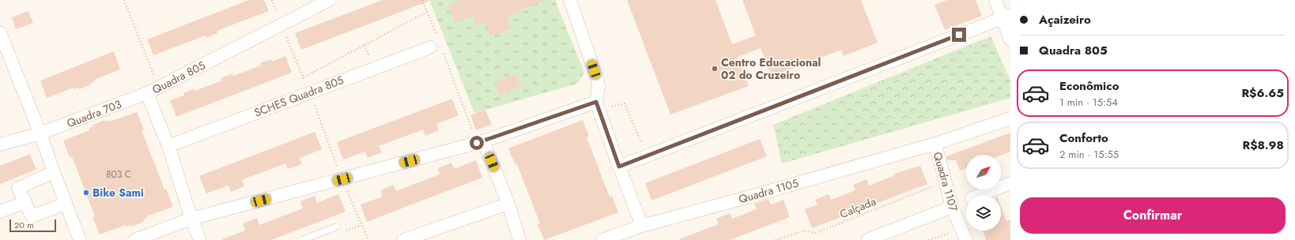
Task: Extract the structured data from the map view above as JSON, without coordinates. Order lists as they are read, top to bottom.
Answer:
{
  "streets": {
    "street": [
      "Quadra 805",
      "SCHES Quadra 805",
      "Quadra 703",
      "Quadra 1107",
      "Quadra 1105"
    ],
    "path": ["Calçada"]
  },
  "crossings": [
    ["Quadra 805", "SCHES Quadra 805"],
    ["Quadra 805", "Quadra 703"],
    ["Quadra 1107", "Quadra 1105"],
    ["Quadra 1107", "Calçada"]
  ],
  "places": ["Centro Educacional 02 do Cruzeiro", "Bike Sami"],
  "house_numbers": ["803 C"],
  "scale_bar": "20 m",
  "north": "top right",
  "page": {
    "banner": ["Açaizeiro", "Quadra 805"],
    "list": [
      {
        "name": "Econômico",
        "note": "1 min · 15:54",
        "value": "R$6.65"
      },
      {
        "name": "Conforto",
        "note": "2 min · 15:55",
        "value": "R$8.98"
      }
    ],
    "buttons": "Confirmar",
    "scale": "20 m"
  }
}
